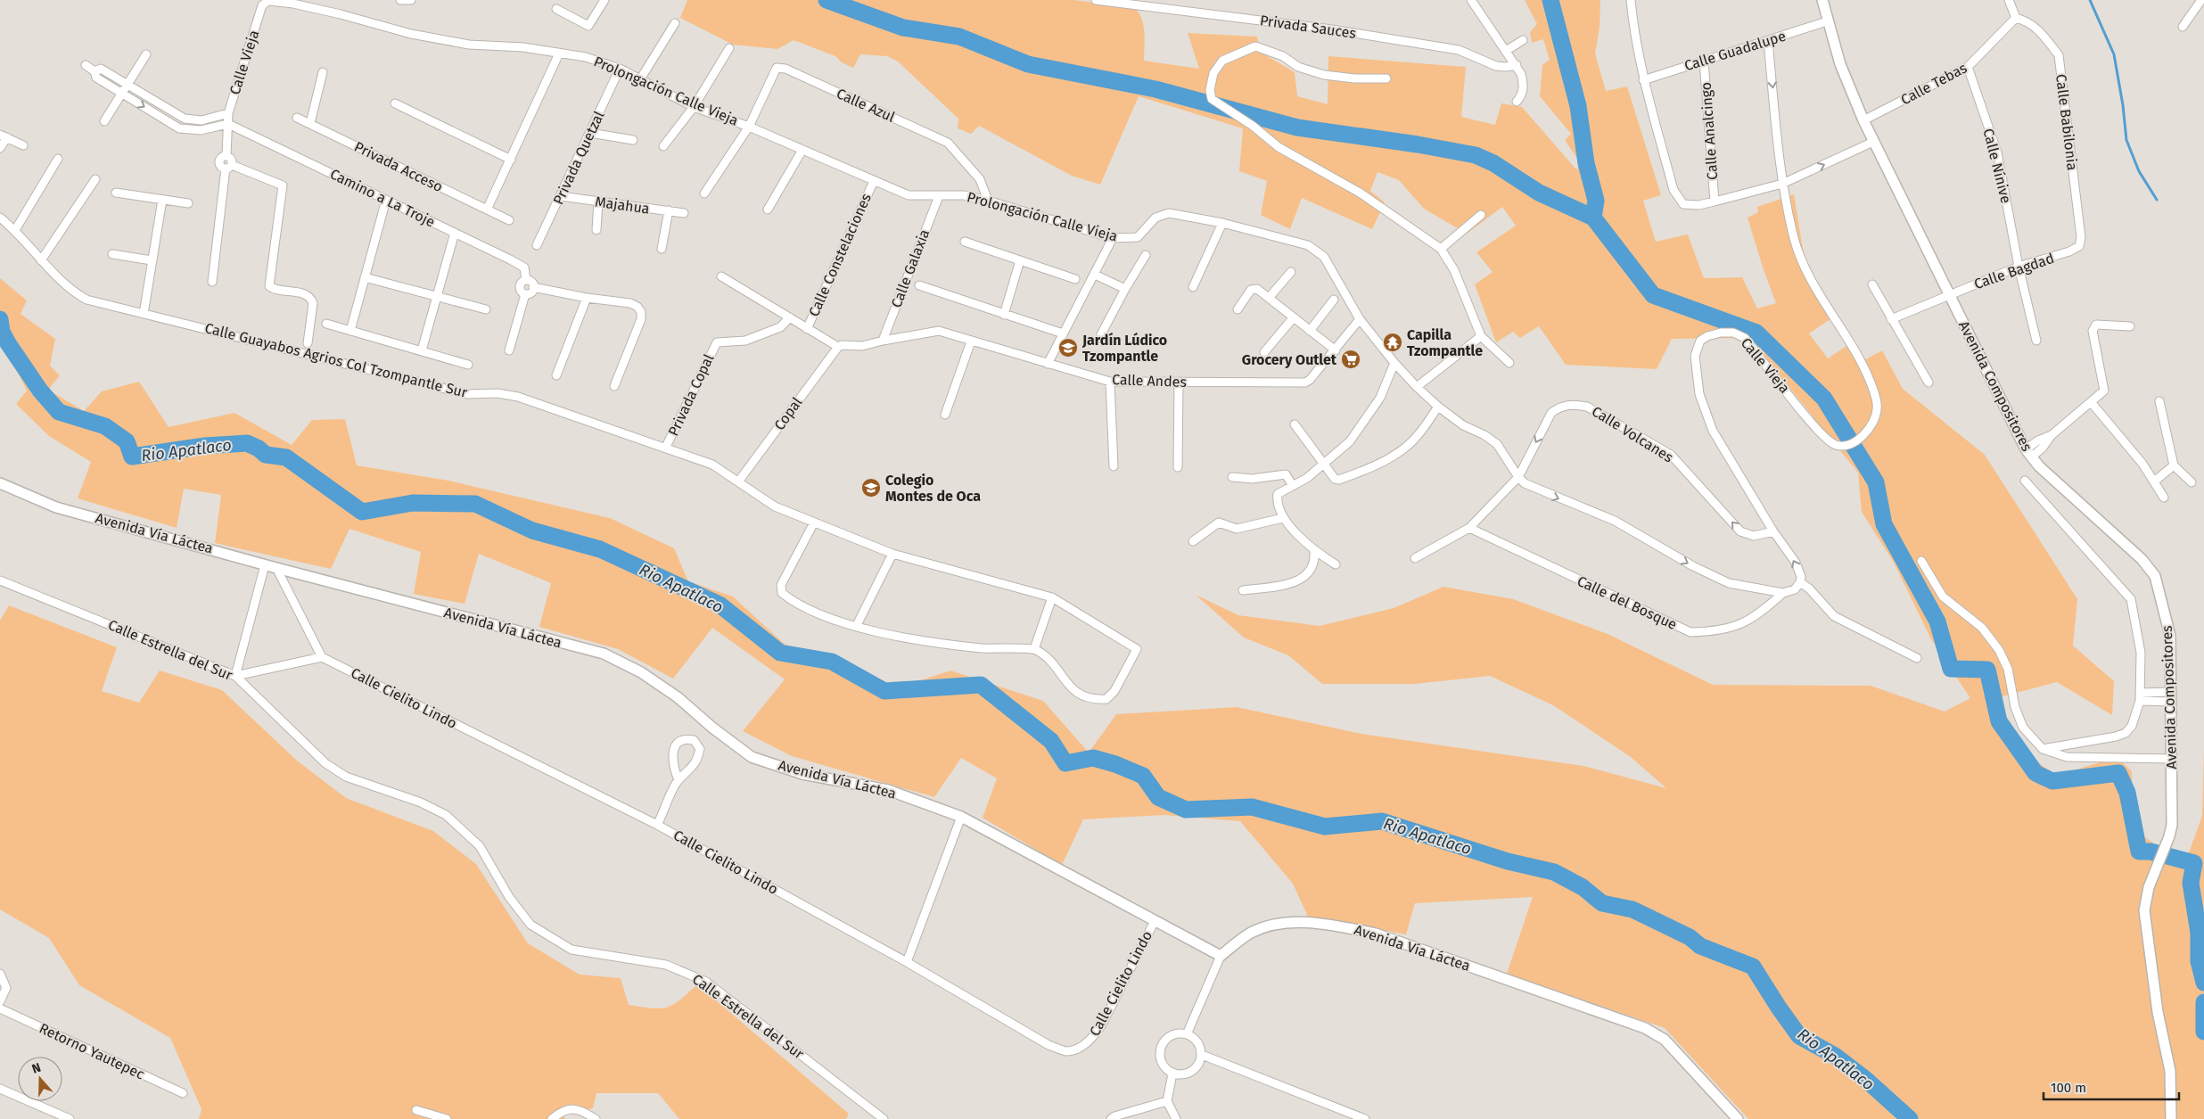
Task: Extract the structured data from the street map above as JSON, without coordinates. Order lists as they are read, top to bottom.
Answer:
{
  "streets": {
    "street": [
      "Privada Sauces",
      "Calle Guadalupe",
      "Calle Vieja",
      "Calle Tebas",
      "Prolongación Calle Vieja",
      "Calle Azul",
      "Calle Babilonia",
      "Calle Analcingo",
      "Privada Quetzal",
      "Calle Nínive",
      "Privada Acceso",
      "Camino a La Troje",
      "Majahua",
      "Calle Constelaciones",
      "Calle Galaxia",
      "Calle Bagdad",
      "Calle Guayabos Agrios Col Tzompantle Sur",
      "Calle Andes",
      "Avenida Compositores",
      "Privada Copal",
      "Copal",
      "Calle Volcanes",
      "Avenida Vía Láctea",
      "Calle del Bosque",
      "Calle Estrella del Sur",
      "Calle Cielito Lindo",
      "Retorno Yautepec"
    ]
  },
  "crossings": [
    ["Calle Guadalupe", "Calle Vieja"],
    ["Calle Guadalupe", "Calle Analcingo"],
    ["Calle Guadalupe", "Avenida Compositores"],
    ["Calle Vieja", "Prolongación Calle Vieja"],
    ["Calle Vieja", "Camino a La Troje"],
    ["Calle Vieja", "Calle Volcanes"],
    ["Calle Tebas", "Calle Babilonia"],
    ["Calle Tebas", "Calle Nínive"],
    ["Calle Tebas", "Avenida Compositores"],
    ["Prolongación Calle Vieja", "Calle Azul"],
    ["Prolongación Calle Vieja", "Privada Quetzal"],
    ["Prolongación Calle Vieja", "Calle Constelaciones"],
    ["Prolongación Calle Vieja", "Calle Galaxia"],
    ["Prolongación Calle Vieja", "Calle Andes"],
    ["Prolongación Calle Vieja", "Calle Volcanes"],
    ["Calle Babilonia", "Calle Bagdad"],
    ["Privada Quetzal", "Majahua"],
    ["Calle Nínive", "Calle Bagdad"],
    ["Calle Galaxia", "Calle Andes"],
    ["Calle Bagdad", "Avenida Compositores"],
    ["Calle Guayabos Agrios Col Tzompantle Sur", "Privada Copal"],
    ["Calle Guayabos Agrios Col Tzompantle Sur", "Copal"],
    ["Calle Andes", "Copal"],
    ["Calle Volcanes", "Calle del Bosque"],
    ["Avenida Vía Láctea", "Calle Cielito Lindo"]
  ],
  "water": ["Rio Apatlaco"],
  "places": {
    "temple": ["Capilla Tzompantle"],
    "school or university": ["Jardín Lúdico Tzompantle", "Colegio Montes de Oca"],
    "supermarket": ["Grocery Outlet"]
  },
  "scale_bar": "100 m",
  "north": "top"
}
